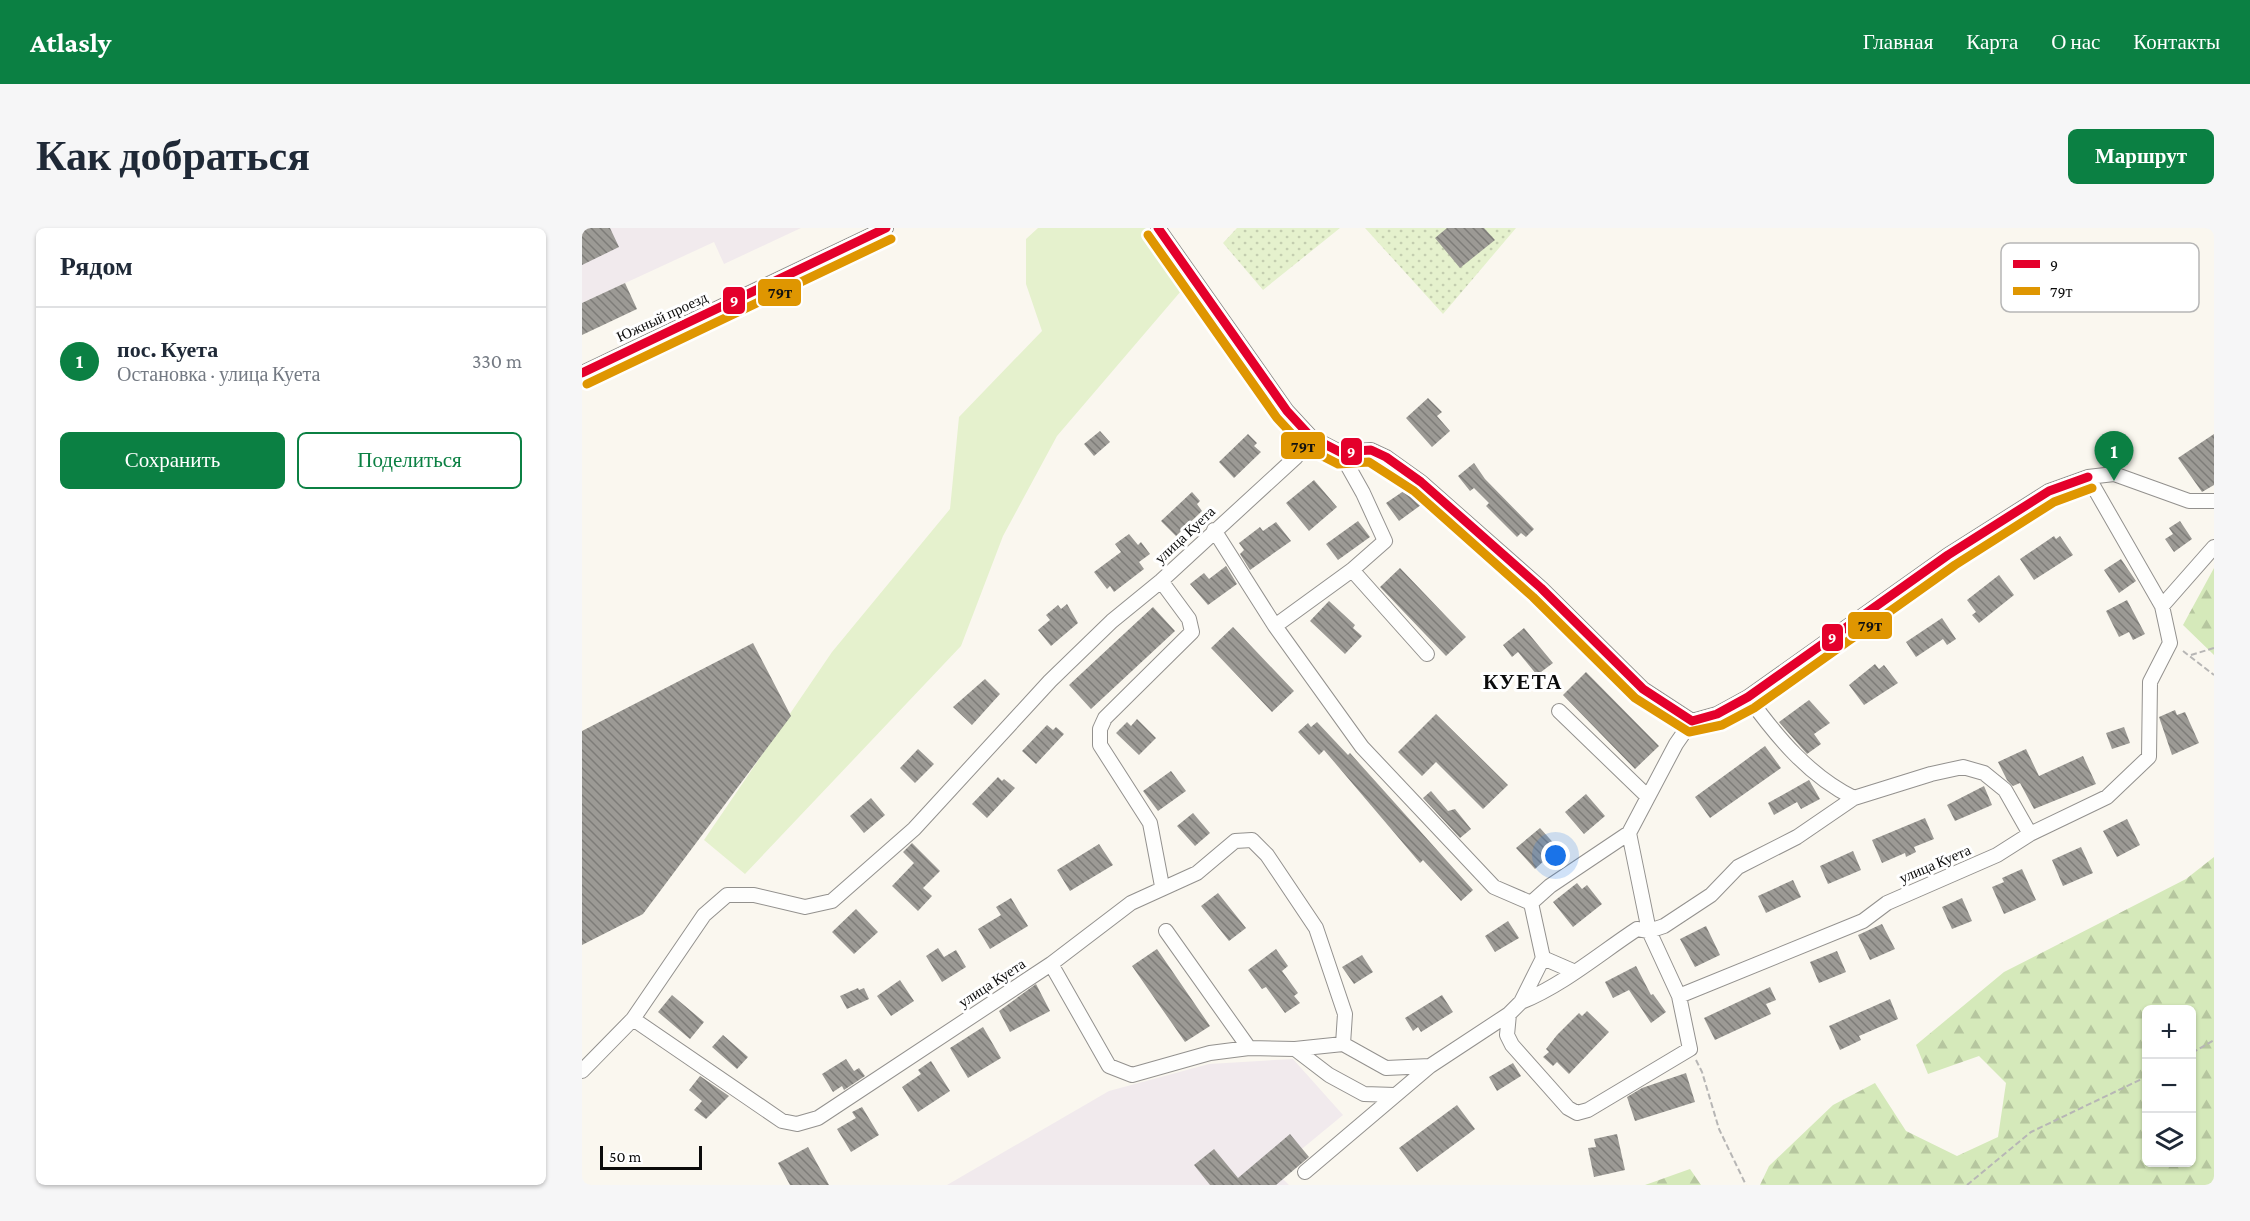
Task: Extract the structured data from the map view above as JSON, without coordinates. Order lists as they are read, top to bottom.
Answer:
{
  "streets": {
    "street": ["Южный проезд", "улица Куета"]
  },
  "districts": ["КУЕТА"],
  "lines": ["transit line 9", "transit line 79т"],
  "legend": ["9", "79т"],
  "scale_bar": "50 m",
  "page": {
    "header": "Atlasly",
    "nav": [
      "Главная",
      "Карта",
      "О нас",
      "Контакты"
    ],
    "buttons": [
      "Маршрут",
      ["Сохранить", "Поделиться"]
    ],
    "title": "Как добраться",
    "heading": "Рядом",
    "list": [
      {
        "mark": "1",
        "name": "пос. Куета",
        "note": "Остановка · улица Куета",
        "value": "330 m"
      }
    ],
    "pins": "1",
    "map_buttons": ["+", "−"],
    "scale": "50 m"
  }
}
